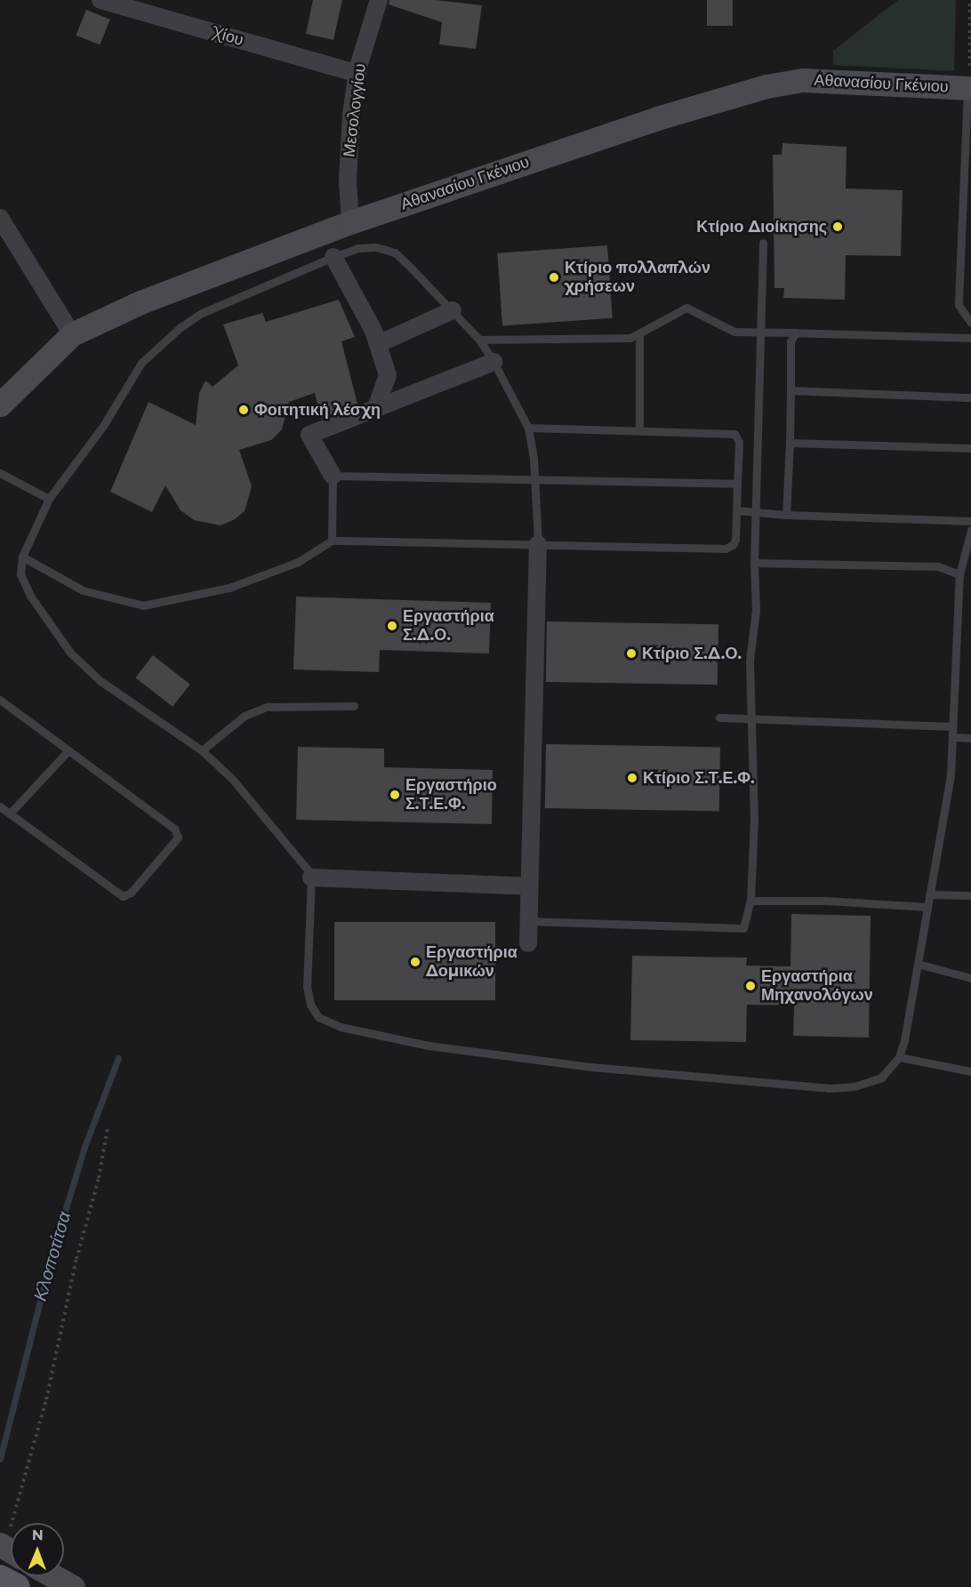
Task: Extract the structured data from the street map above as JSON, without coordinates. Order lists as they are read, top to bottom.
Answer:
{
  "streets": {
    "street": ["Χίου", "Αθανασίου Γκένιου", "Μεσολογγίου"]
  },
  "crossings": [
    ["Χίου", "Μεσολογγίου"],
    ["Αθανασίου Γκένιου", "Μεσολογγίου"]
  ],
  "water": ["Κλοποτίτσα"],
  "places": [
    "Κτίριο Διοίκησης",
    "Κτίριο πολλαπλών χρήσεων",
    "Φοιτητική λέσχη",
    "Εργαστήρια Σ.Δ.Ο.",
    "Κτίριο Σ.Δ.Ο.",
    "Κτίριο Σ.Τ.Ε.Φ.",
    "Εργαστήριο Σ.Τ.Ε.Φ.",
    "Εργαστήρια Δομικών",
    "Εργαστήρια Μηχανολόγων"
  ],
  "north": "top"
}
